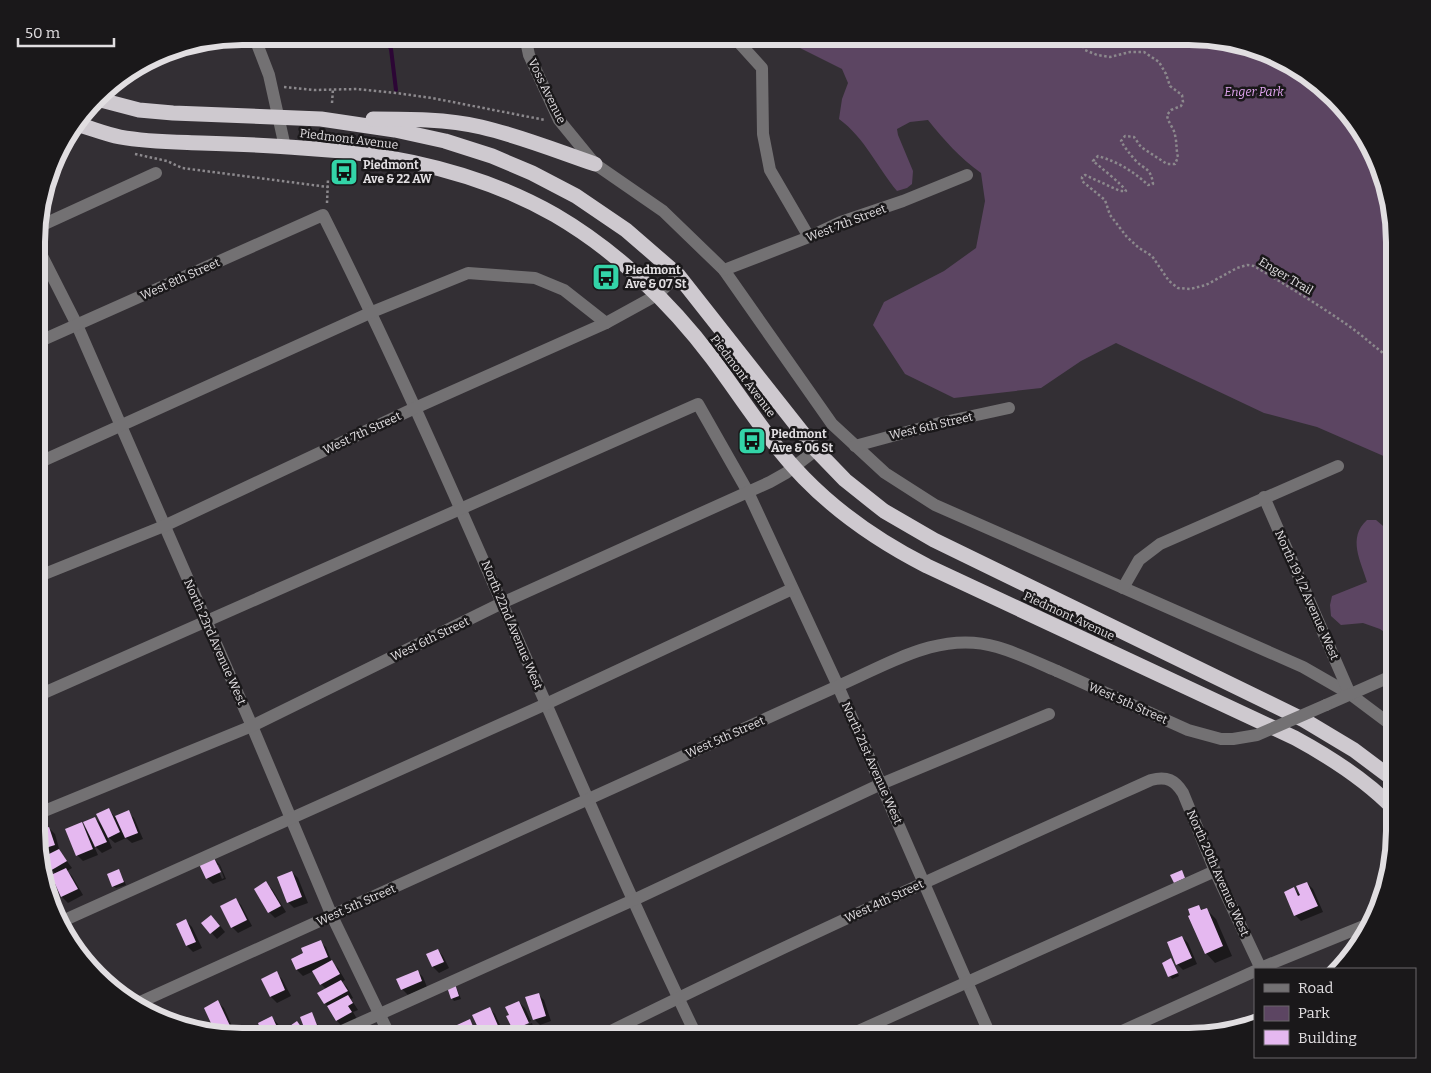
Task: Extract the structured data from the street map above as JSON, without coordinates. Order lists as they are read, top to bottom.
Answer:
{
  "streets": {
    "highway": ["Piedmont Avenue"],
    "street": [
      "Voss Avenue",
      "West 7th Street",
      "West 8th Street",
      "West 6th Street",
      "North 19 1/2 Avenue West",
      "North 22nd Avenue West",
      "North 23rd Avenue West",
      "West 5th Street",
      "North 21st Avenue West",
      "North 20th Avenue West",
      "West 4th Street"
    ],
    "path": ["Enger Trail"]
  },
  "crossings": [
    ["Piedmont Avenue", "West 7th Street"],
    ["Piedmont Avenue", "West 6th Street"],
    ["West 7th Street", "North 22nd Avenue West"],
    ["West 7th Street", "North 23rd Avenue West"],
    ["West 8th Street", "North 22nd Avenue West"],
    ["West 8th Street", "North 23rd Avenue West"],
    ["West 6th Street", "North 22nd Avenue West"],
    ["West 6th Street", "North 23rd Avenue West"],
    ["West 6th Street", "North 21st Avenue West"],
    ["North 19 1/2 Avenue West", "West 5th Street"],
    ["North 22nd Avenue West", "West 5th Street"],
    ["North 22nd Avenue West", "North 21st Avenue West"],
    ["North 22nd Avenue West", "West 4th Street"],
    ["North 23rd Avenue West", "West 5th Street"],
    ["West 5th Street", "North 21st Avenue West"],
    ["North 21st Avenue West", "West 4th Street"],
    ["North 20th Avenue West", "West 4th Street"]
  ],
  "parks": ["Enger Park"],
  "places": {
    "bus stop": ["Piedmont Ave & 22 AW", "Piedmont Ave & 07 St", "Piedmont Ave & 06 St"]
  },
  "legend": ["Road", "Park", "Building"],
  "scale_bar": "50 m"
}
